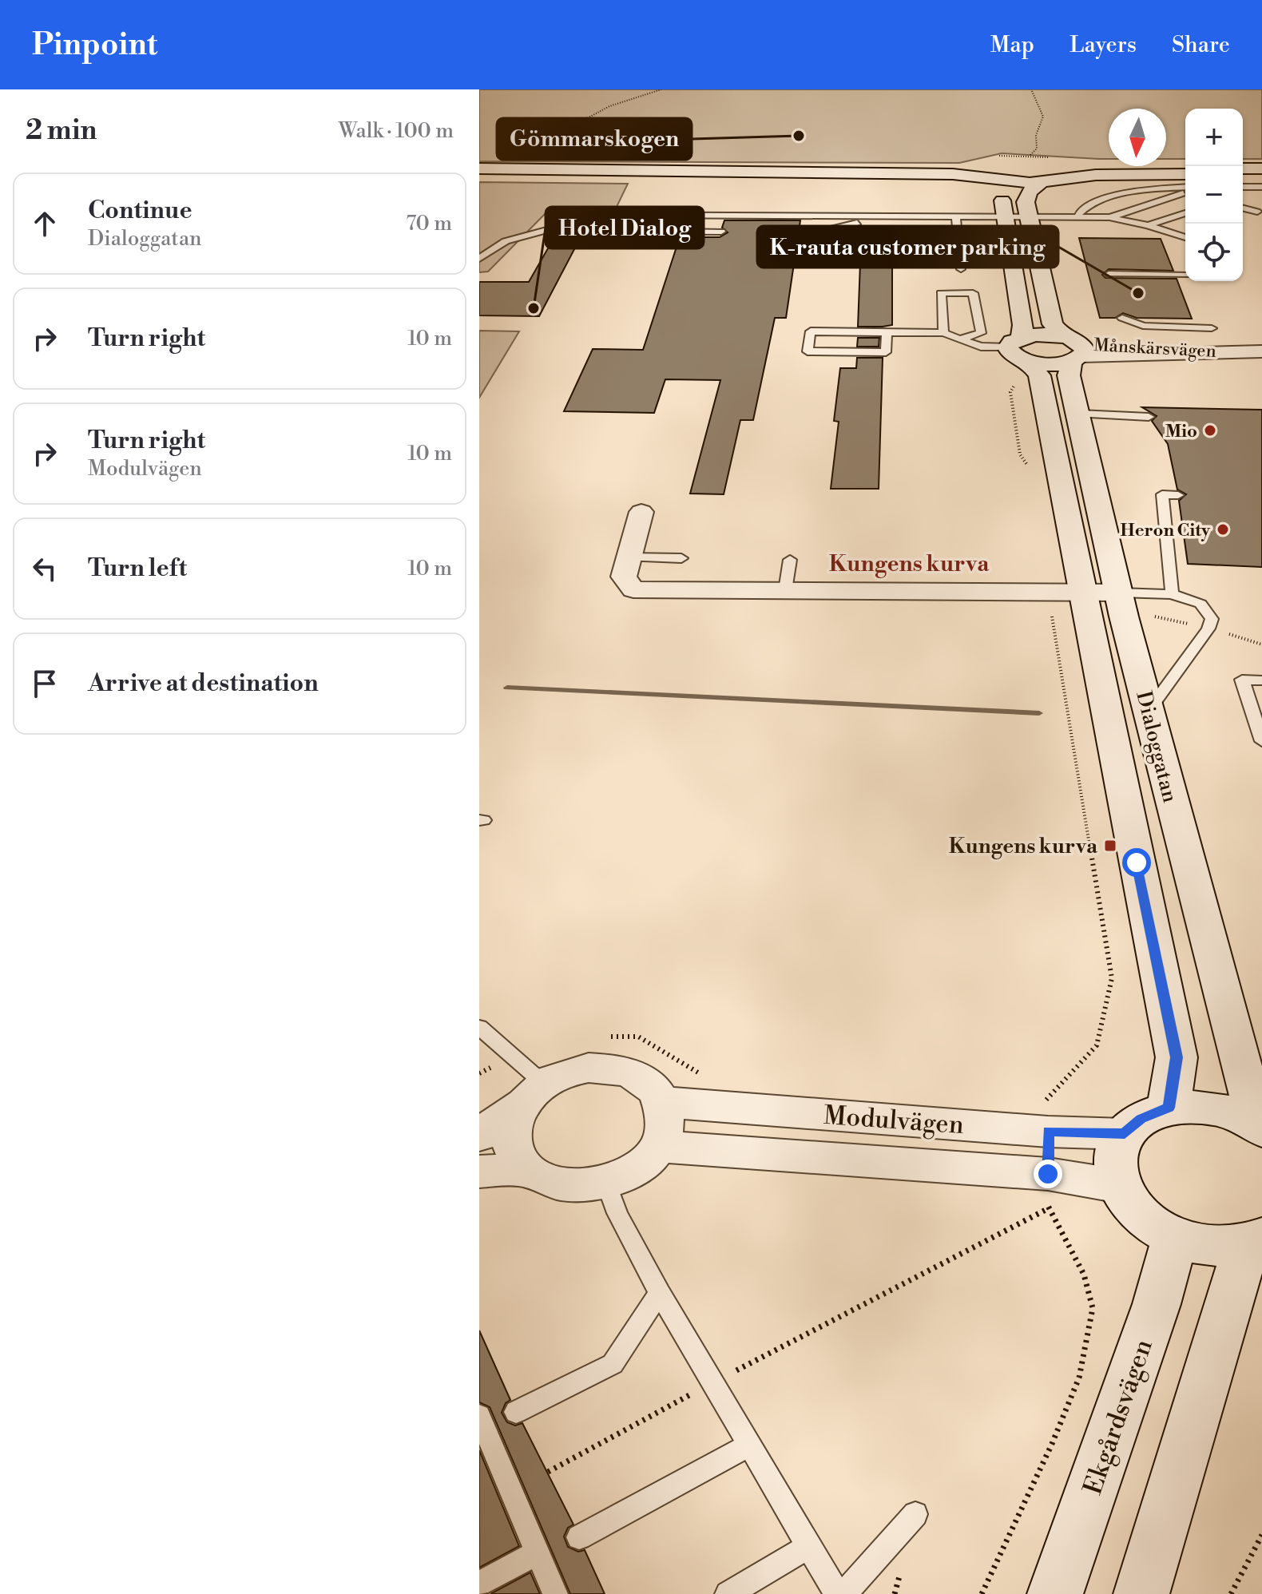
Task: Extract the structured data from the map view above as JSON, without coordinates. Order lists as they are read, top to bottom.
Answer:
{
  "streets": {
    "street": [
      "Månskärsvägen",
      "Dialoggatan",
      "Modulvägen",
      "Ekgårdsvägen"
    ]
  },
  "crossings": [
    ["Månskärsvägen", "Dialoggatan"]
  ],
  "districts": ["Kungens kurva"],
  "places": {
    "other": [
      "Gömmarskogen",
      "K-rauta customer parking",
      "Hotel Dialog",
      "Mio",
      "Heron City"
    ],
    "transit": ["Kungens kurva"]
  },
  "north": "bottom",
  "page": {
    "header": "Pinpoint",
    "nav": ["Map", "Layers", "Share"],
    "heading": ["2 min", "Walk · 100 m"],
    "map_buttons": ["+", "−"],
    "list": [
      ["Continue", "Dialoggatan", "70 m"],
      ["Turn right", "10 m"],
      ["Turn right", "Modulvägen", "10 m"],
      ["Turn left", "10 m"],
      "Arrive at destination"
    ]
  }
}
